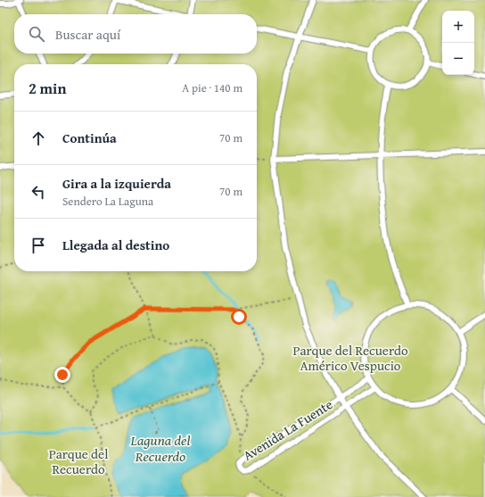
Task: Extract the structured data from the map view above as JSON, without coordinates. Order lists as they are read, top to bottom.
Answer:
{
  "streets": {
    "lane": ["Avenida La Fuente"]
  },
  "water": ["Laguna del Recuerdo"],
  "parks": ["Parque del Recuerdo Américo Vespucio", "Parque del Recuerdo"],
  "page": {
    "map_buttons": ["+", "−"],
    "search": "Buscar aquí",
    "heading": ["2 min", "A pie · 140 m"],
    "list": [
      ["Continúa", "70 m"],
      ["Gira a la izquierda", "Sendero La Laguna", "70 m"],
      "Llegada al destino"
    ]
  }
}
